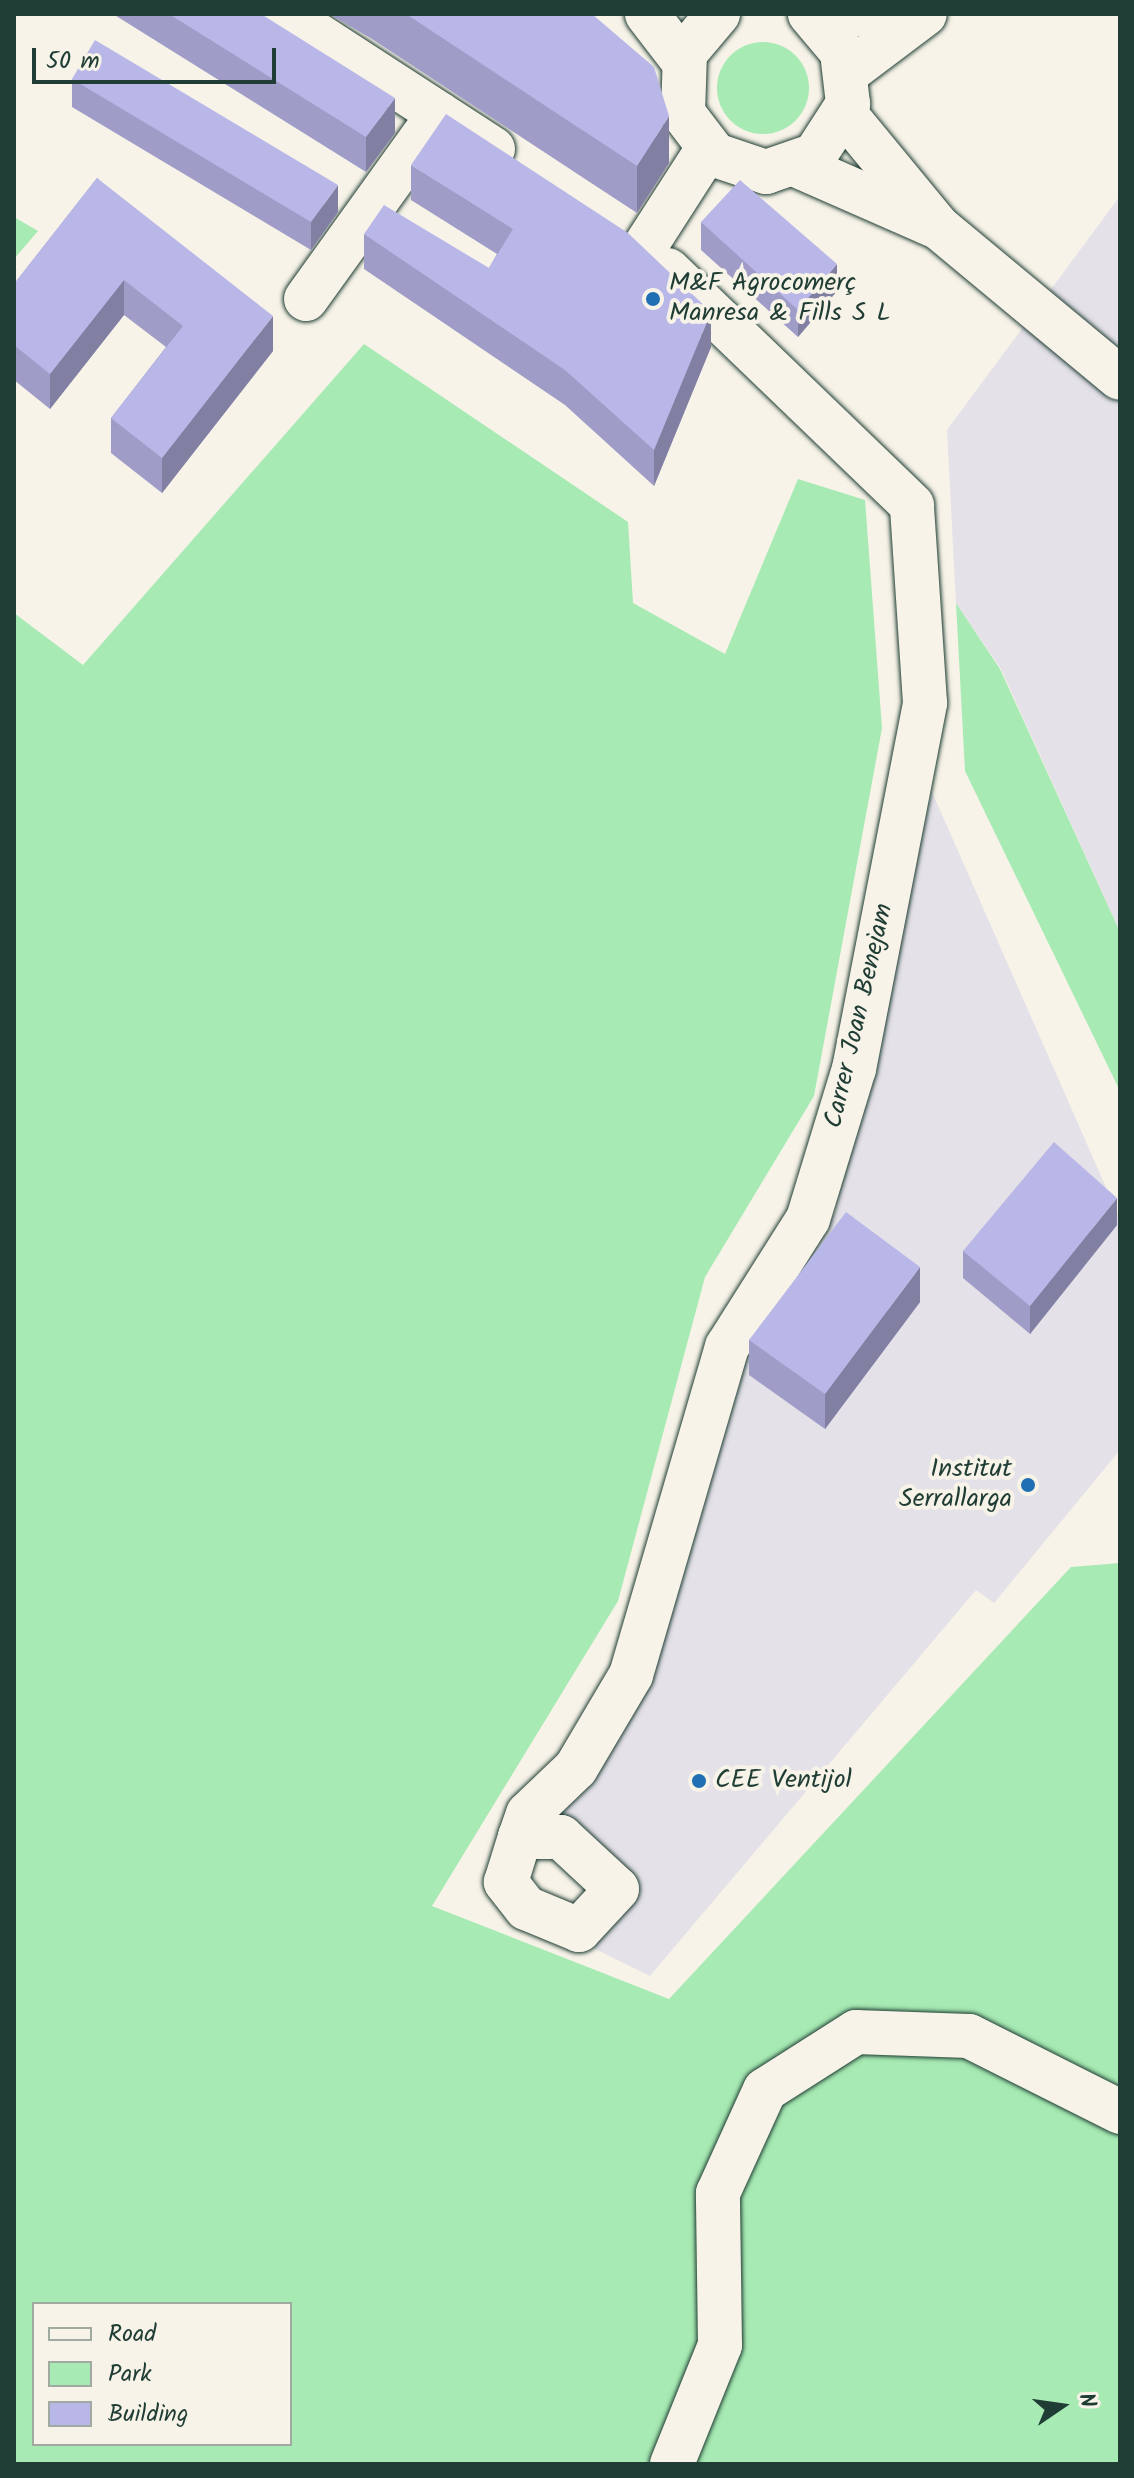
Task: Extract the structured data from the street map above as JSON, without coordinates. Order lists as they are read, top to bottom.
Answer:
{
  "streets": {
    "street": ["Carrer Joan Benejam"]
  },
  "places": ["M&F Agrocomerç Manresa & Fills S L", "Institut Serrallarga", "CEE Ventijol"],
  "legend": ["Road", "Park", "Building"],
  "scale_bar": "50 m",
  "north": "right"
}
